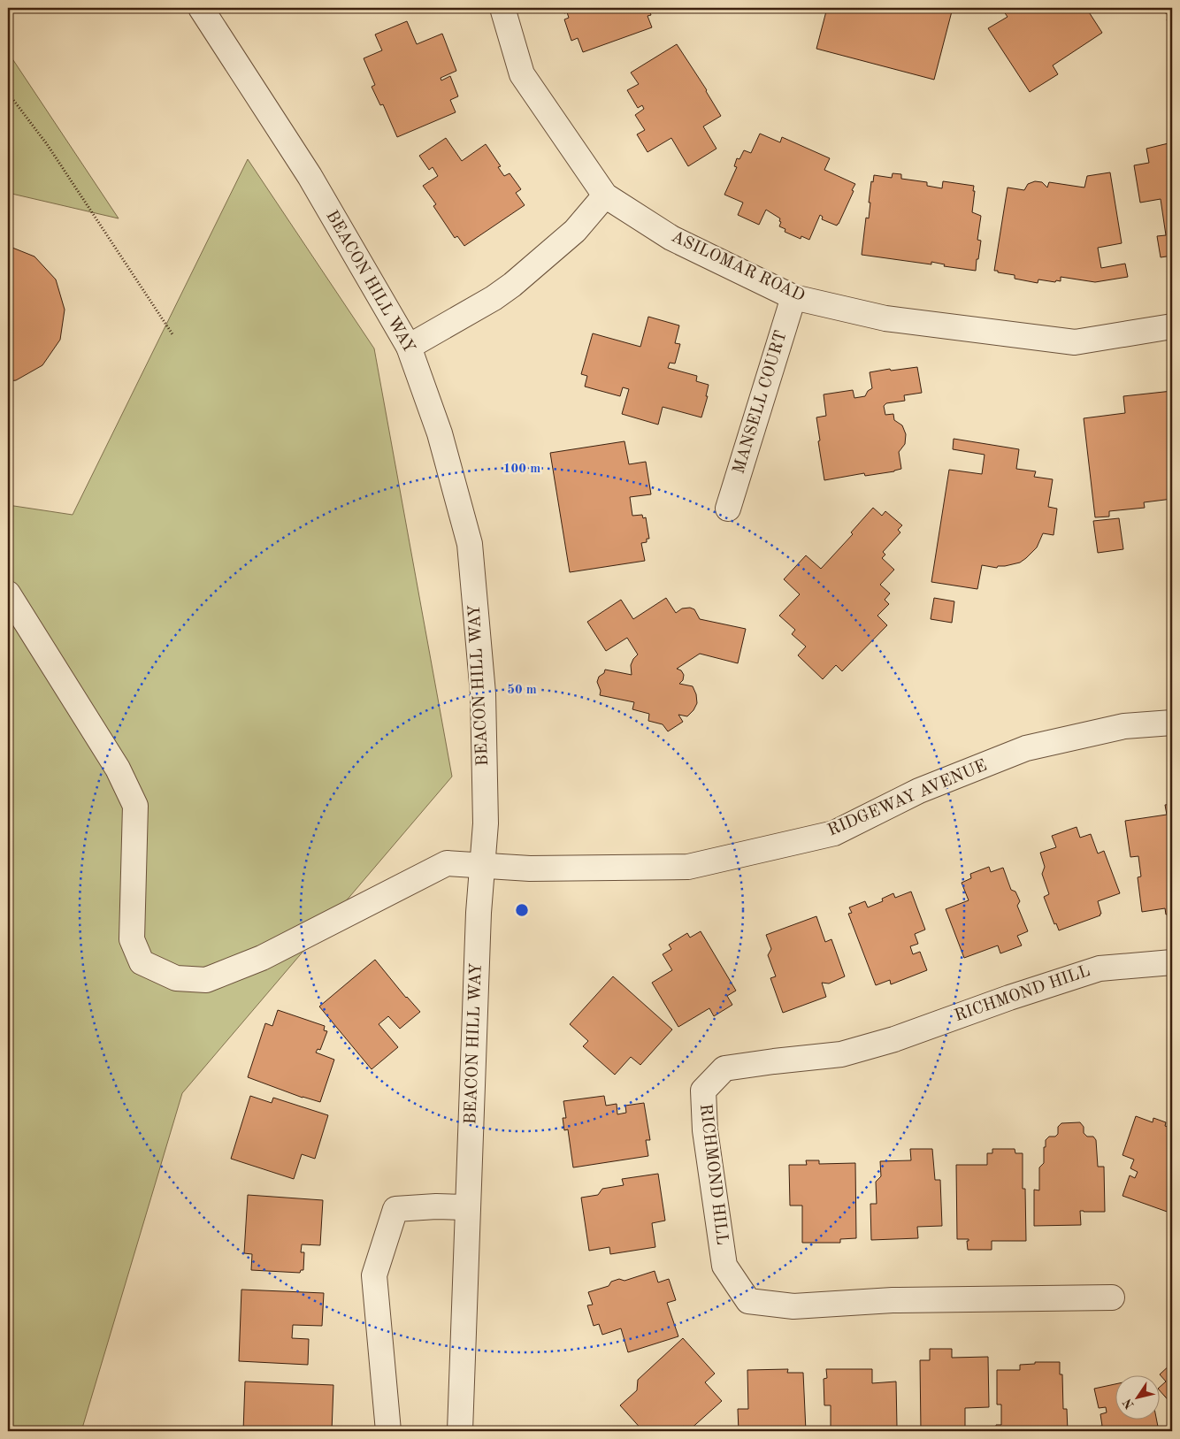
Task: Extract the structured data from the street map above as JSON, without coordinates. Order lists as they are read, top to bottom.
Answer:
{
  "streets": {
    "street": [
      "ASILOMAR ROAD",
      "BEACON HILL WAY",
      "MANSELL COURT",
      "RIDGEWAY AVENUE",
      "RICHMOND HILL"
    ]
  },
  "crossings": [
    ["ASILOMAR ROAD", "MANSELL COURT"],
    ["BEACON HILL WAY", "RIDGEWAY AVENUE"]
  ],
  "north": "bottom left",
  "rings": ["100 m", "50 m"]
}
